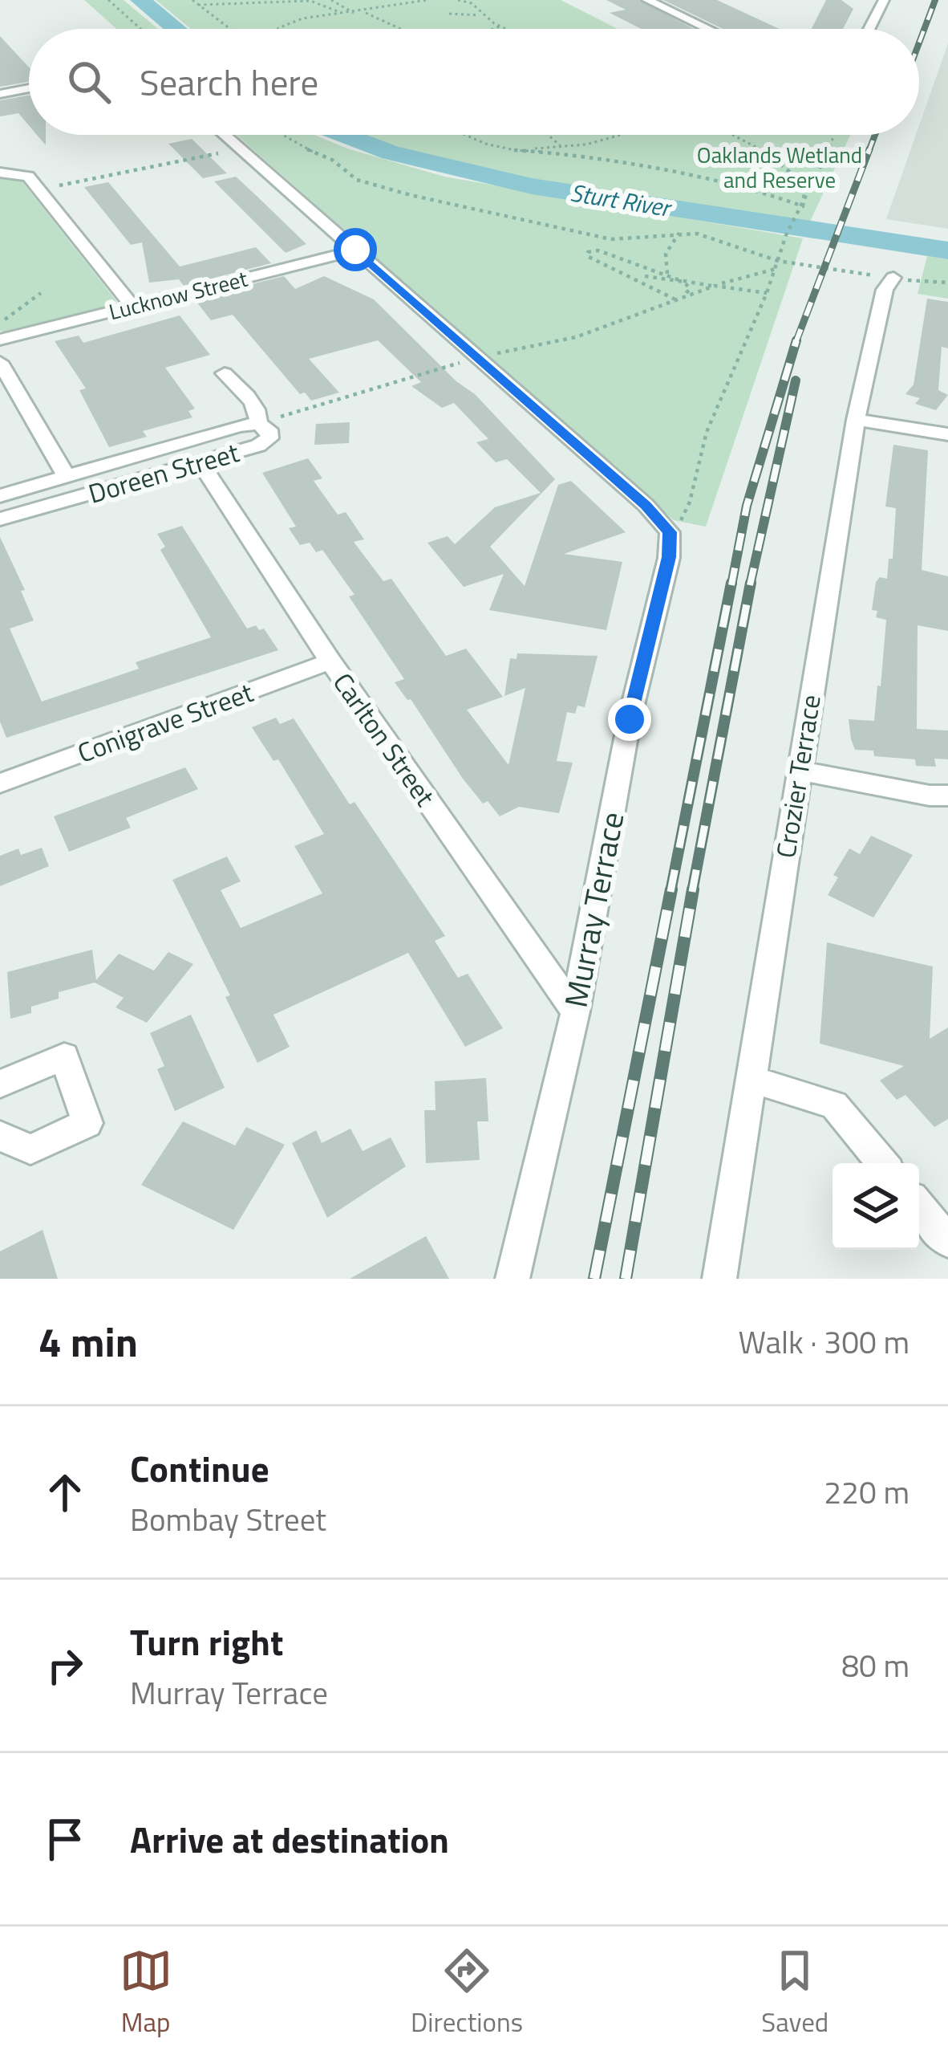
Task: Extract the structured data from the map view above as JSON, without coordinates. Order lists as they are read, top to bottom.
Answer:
{
  "streets": {
    "street": [
      "Lucknow Street",
      "Doreen Street",
      "Conigrave Street",
      "Carlton Street",
      "Crozier Terrace",
      "Murray Terrace"
    ]
  },
  "crossings": [
    ["Doreen Street", "Carlton Street"],
    ["Conigrave Street", "Carlton Street"],
    ["Carlton Street", "Murray Terrace"]
  ],
  "water": ["Sturt River"],
  "parks": ["Oaklands Wetland and Reserve"],
  "page": {
    "search": "Search here",
    "heading": ["4 min", "Walk · 300 m"],
    "list": [
      ["Continue", "Bombay Street", "220 m"],
      ["Turn right", "Murray Terrace", "80 m"],
      "Arrive at destination"
    ],
    "nav": ["Map", "Directions", "Saved"]
  }
}
